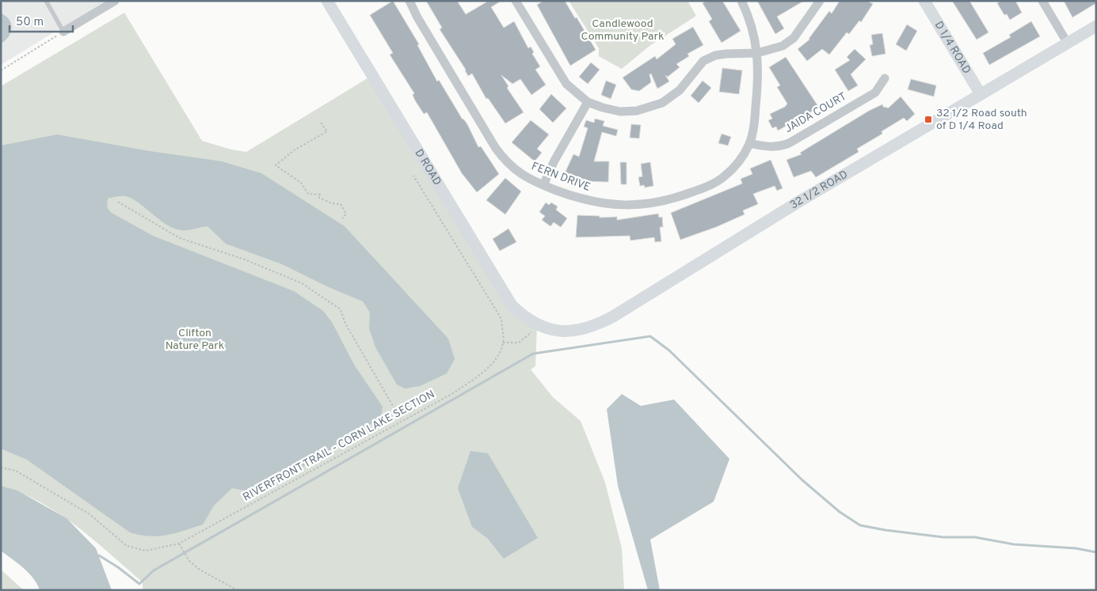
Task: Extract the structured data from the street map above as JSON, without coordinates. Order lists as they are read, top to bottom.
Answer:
{
  "streets": {
    "street": [
      "D 1/4 ROAD",
      "JAIDA COURT",
      "D ROAD",
      "FERN DRIVE",
      "32 1/2 ROAD"
    ],
    "path": ["RIVERFRONT TRAIL - CORN LAKE SECTION"]
  },
  "crossings": [
    ["D 1/4 ROAD", "32 1/2 ROAD"],
    ["JAIDA COURT", "FERN DRIVE"],
    ["D ROAD", "32 1/2 ROAD"]
  ],
  "parks": ["Candlewood Community Park", "Clifton Nature Park"],
  "places": {
    "transit": ["32 1/2 Road south of D 1/4 Road"]
  },
  "scale_bar": "50 m"
}
